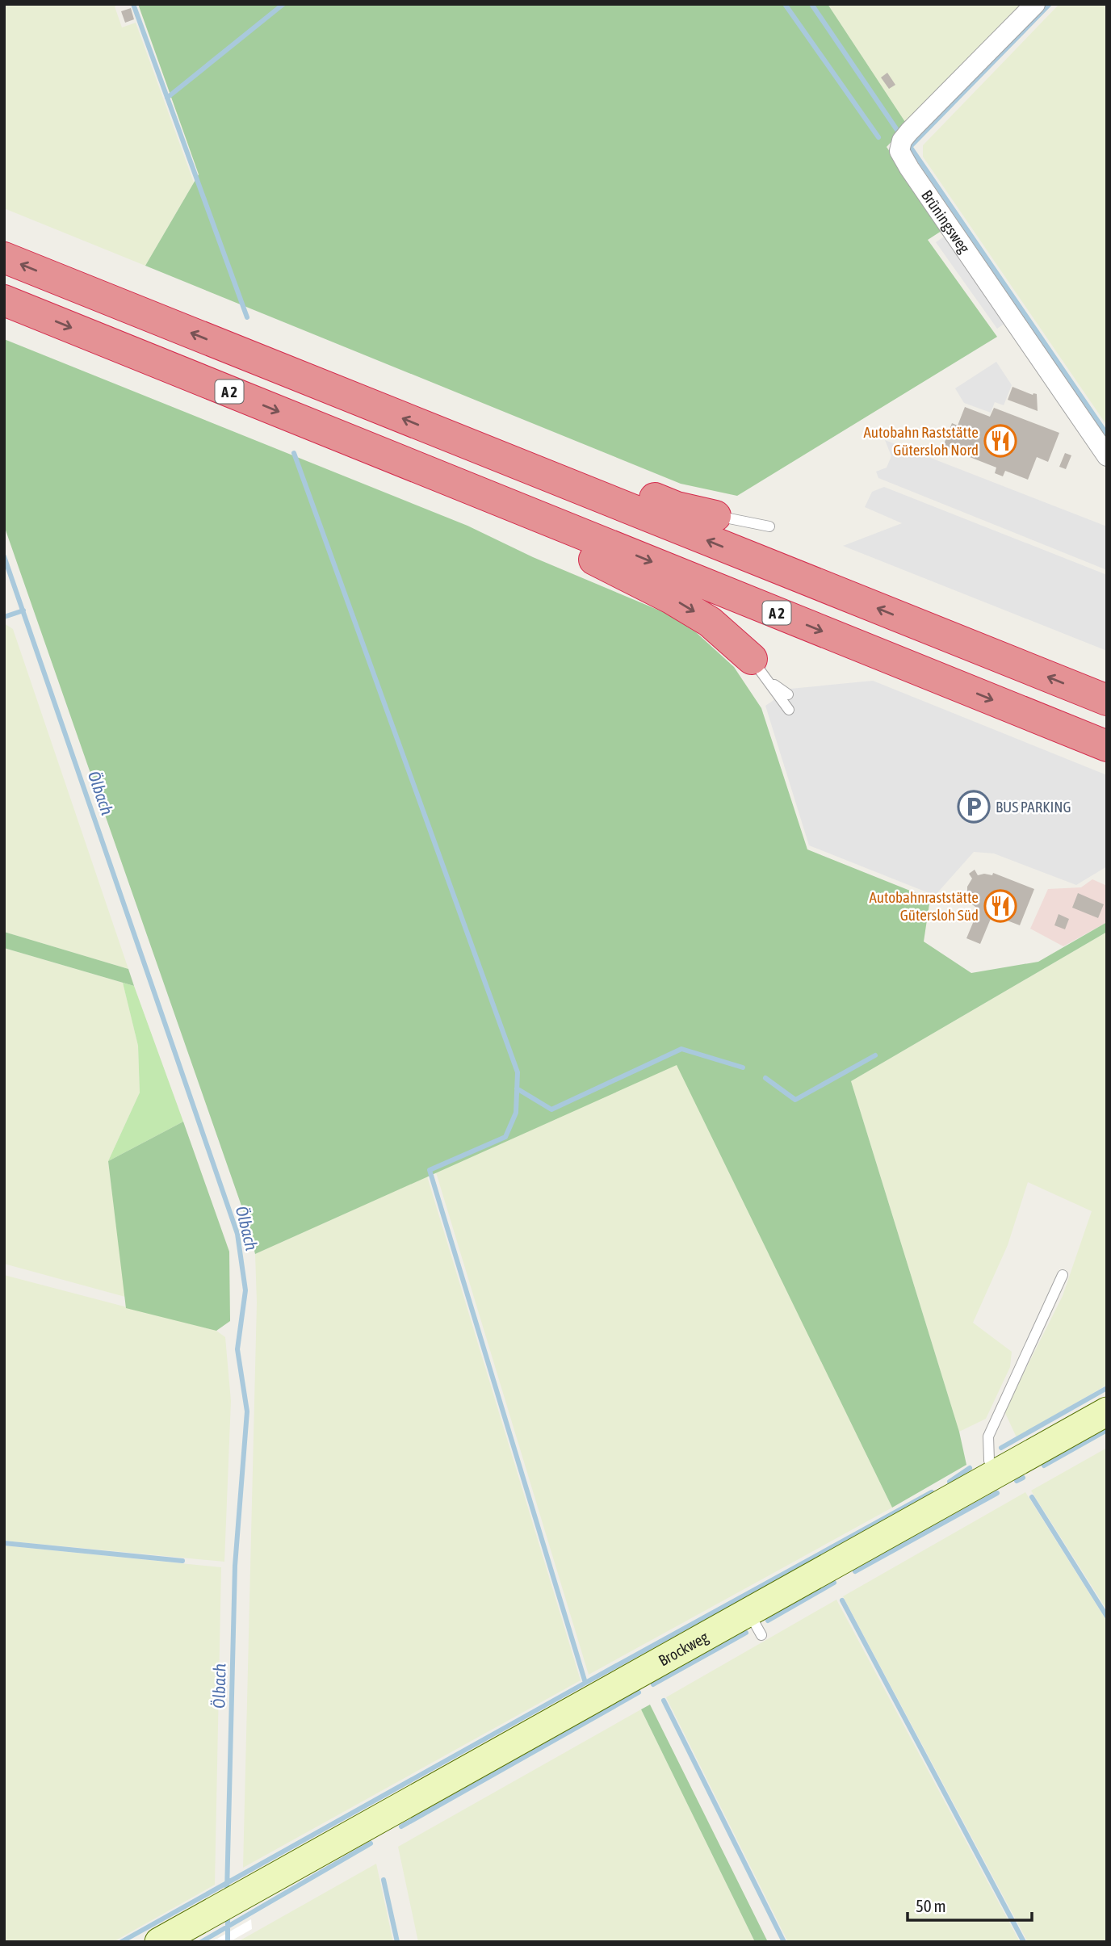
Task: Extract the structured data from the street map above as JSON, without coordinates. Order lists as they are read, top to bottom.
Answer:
{
  "streets": {
    "highway": ["A 2"],
    "street": ["Brüningsweg", "Brockweg"]
  },
  "water": ["Ölbach"],
  "places": {
    "restaurant": ["Autobahn Raststätte Gütersloh Nord", "Autobahnraststätte Gütersloh Süd"],
    "parking": ["BUS PARKING"]
  },
  "scale_bar": "50 m"
}
